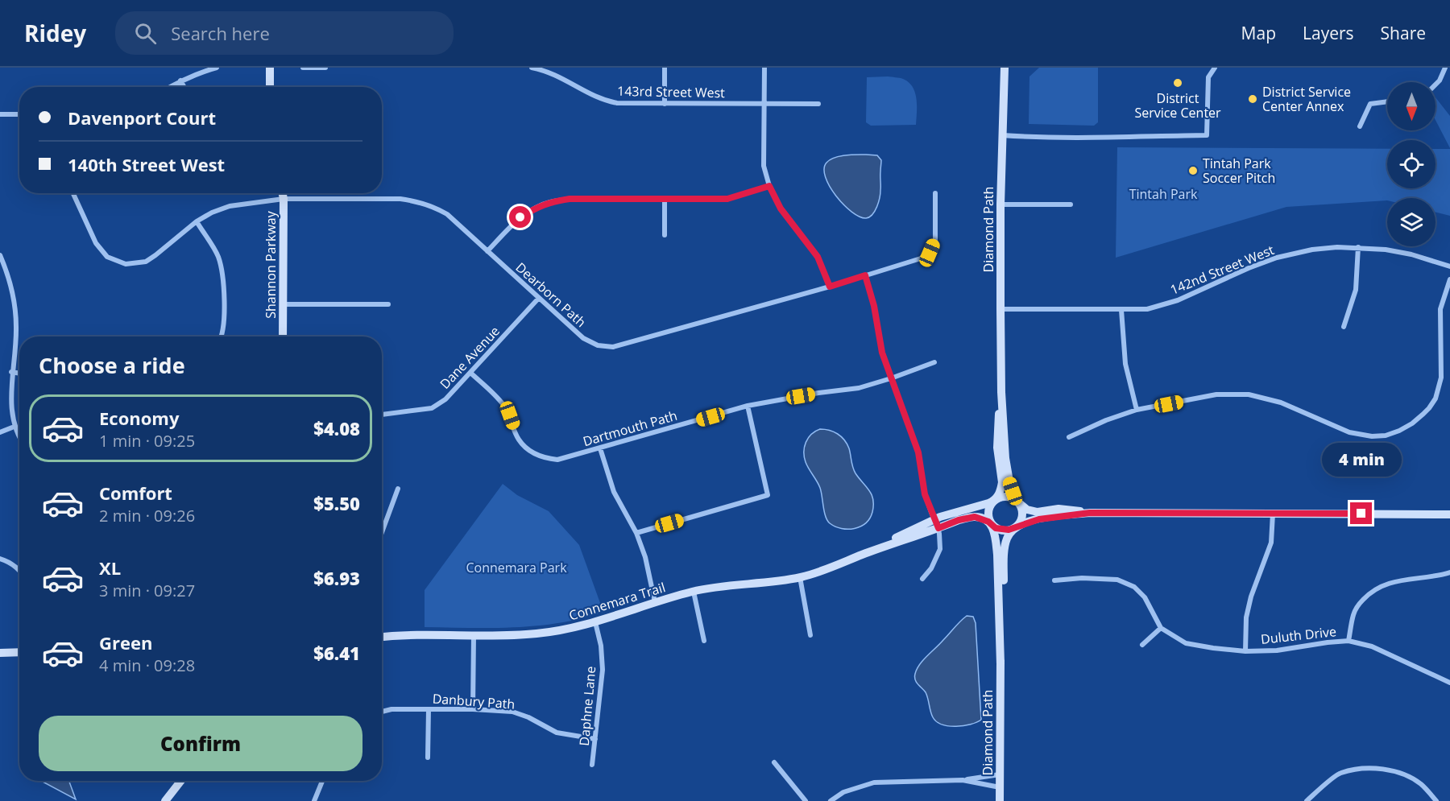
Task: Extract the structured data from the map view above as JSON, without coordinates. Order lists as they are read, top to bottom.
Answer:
{
  "streets": {
    "street": [
      "143rd Street West",
      "Diamond Path",
      "Shannon Parkway",
      "142nd Street West",
      "Dearborn Path",
      "Dane Avenue",
      "Dartmouth Path",
      "Connemara Trail",
      "Duluth Drive",
      "Danbury Path",
      "Daphne Lane"
    ]
  },
  "crossings": [
    ["Diamond Path", "142nd Street West"],
    ["Diamond Path", "Connemara Trail"],
    ["Shannon Parkway", "Dearborn Path"],
    ["Dearborn Path", "Dane Avenue"],
    ["Dane Avenue", "Dartmouth Path"],
    ["Connemara Trail", "Daphne Lane"],
    ["Danbury Path", "Daphne Lane"]
  ],
  "parks": ["Tintah Park", "Connemara Park"],
  "places": ["District Service Center", "District Service Center Annex", "Tintah Park Soccer Pitch"],
  "north": "bottom",
  "page": {
    "header": "Ridey",
    "search": "Search here",
    "nav": ["Map", "Layers", "Share"],
    "banner": ["Davenport Court", "140th Street West"],
    "heading": "Choose a ride",
    "list": [
      {
        "name": "Economy",
        "note": "1 min · 09:25",
        "value": "$4.08"
      },
      {
        "name": "Comfort",
        "note": "2 min · 09:26",
        "value": "$5.50"
      },
      {
        "name": "XL",
        "note": "3 min · 09:27",
        "value": "$6.93"
      },
      {
        "name": "Green",
        "note": "4 min · 09:28",
        "value": "$6.41"
      }
    ],
    "bubble": "4 min",
    "buttons": "Confirm"
  }
}
